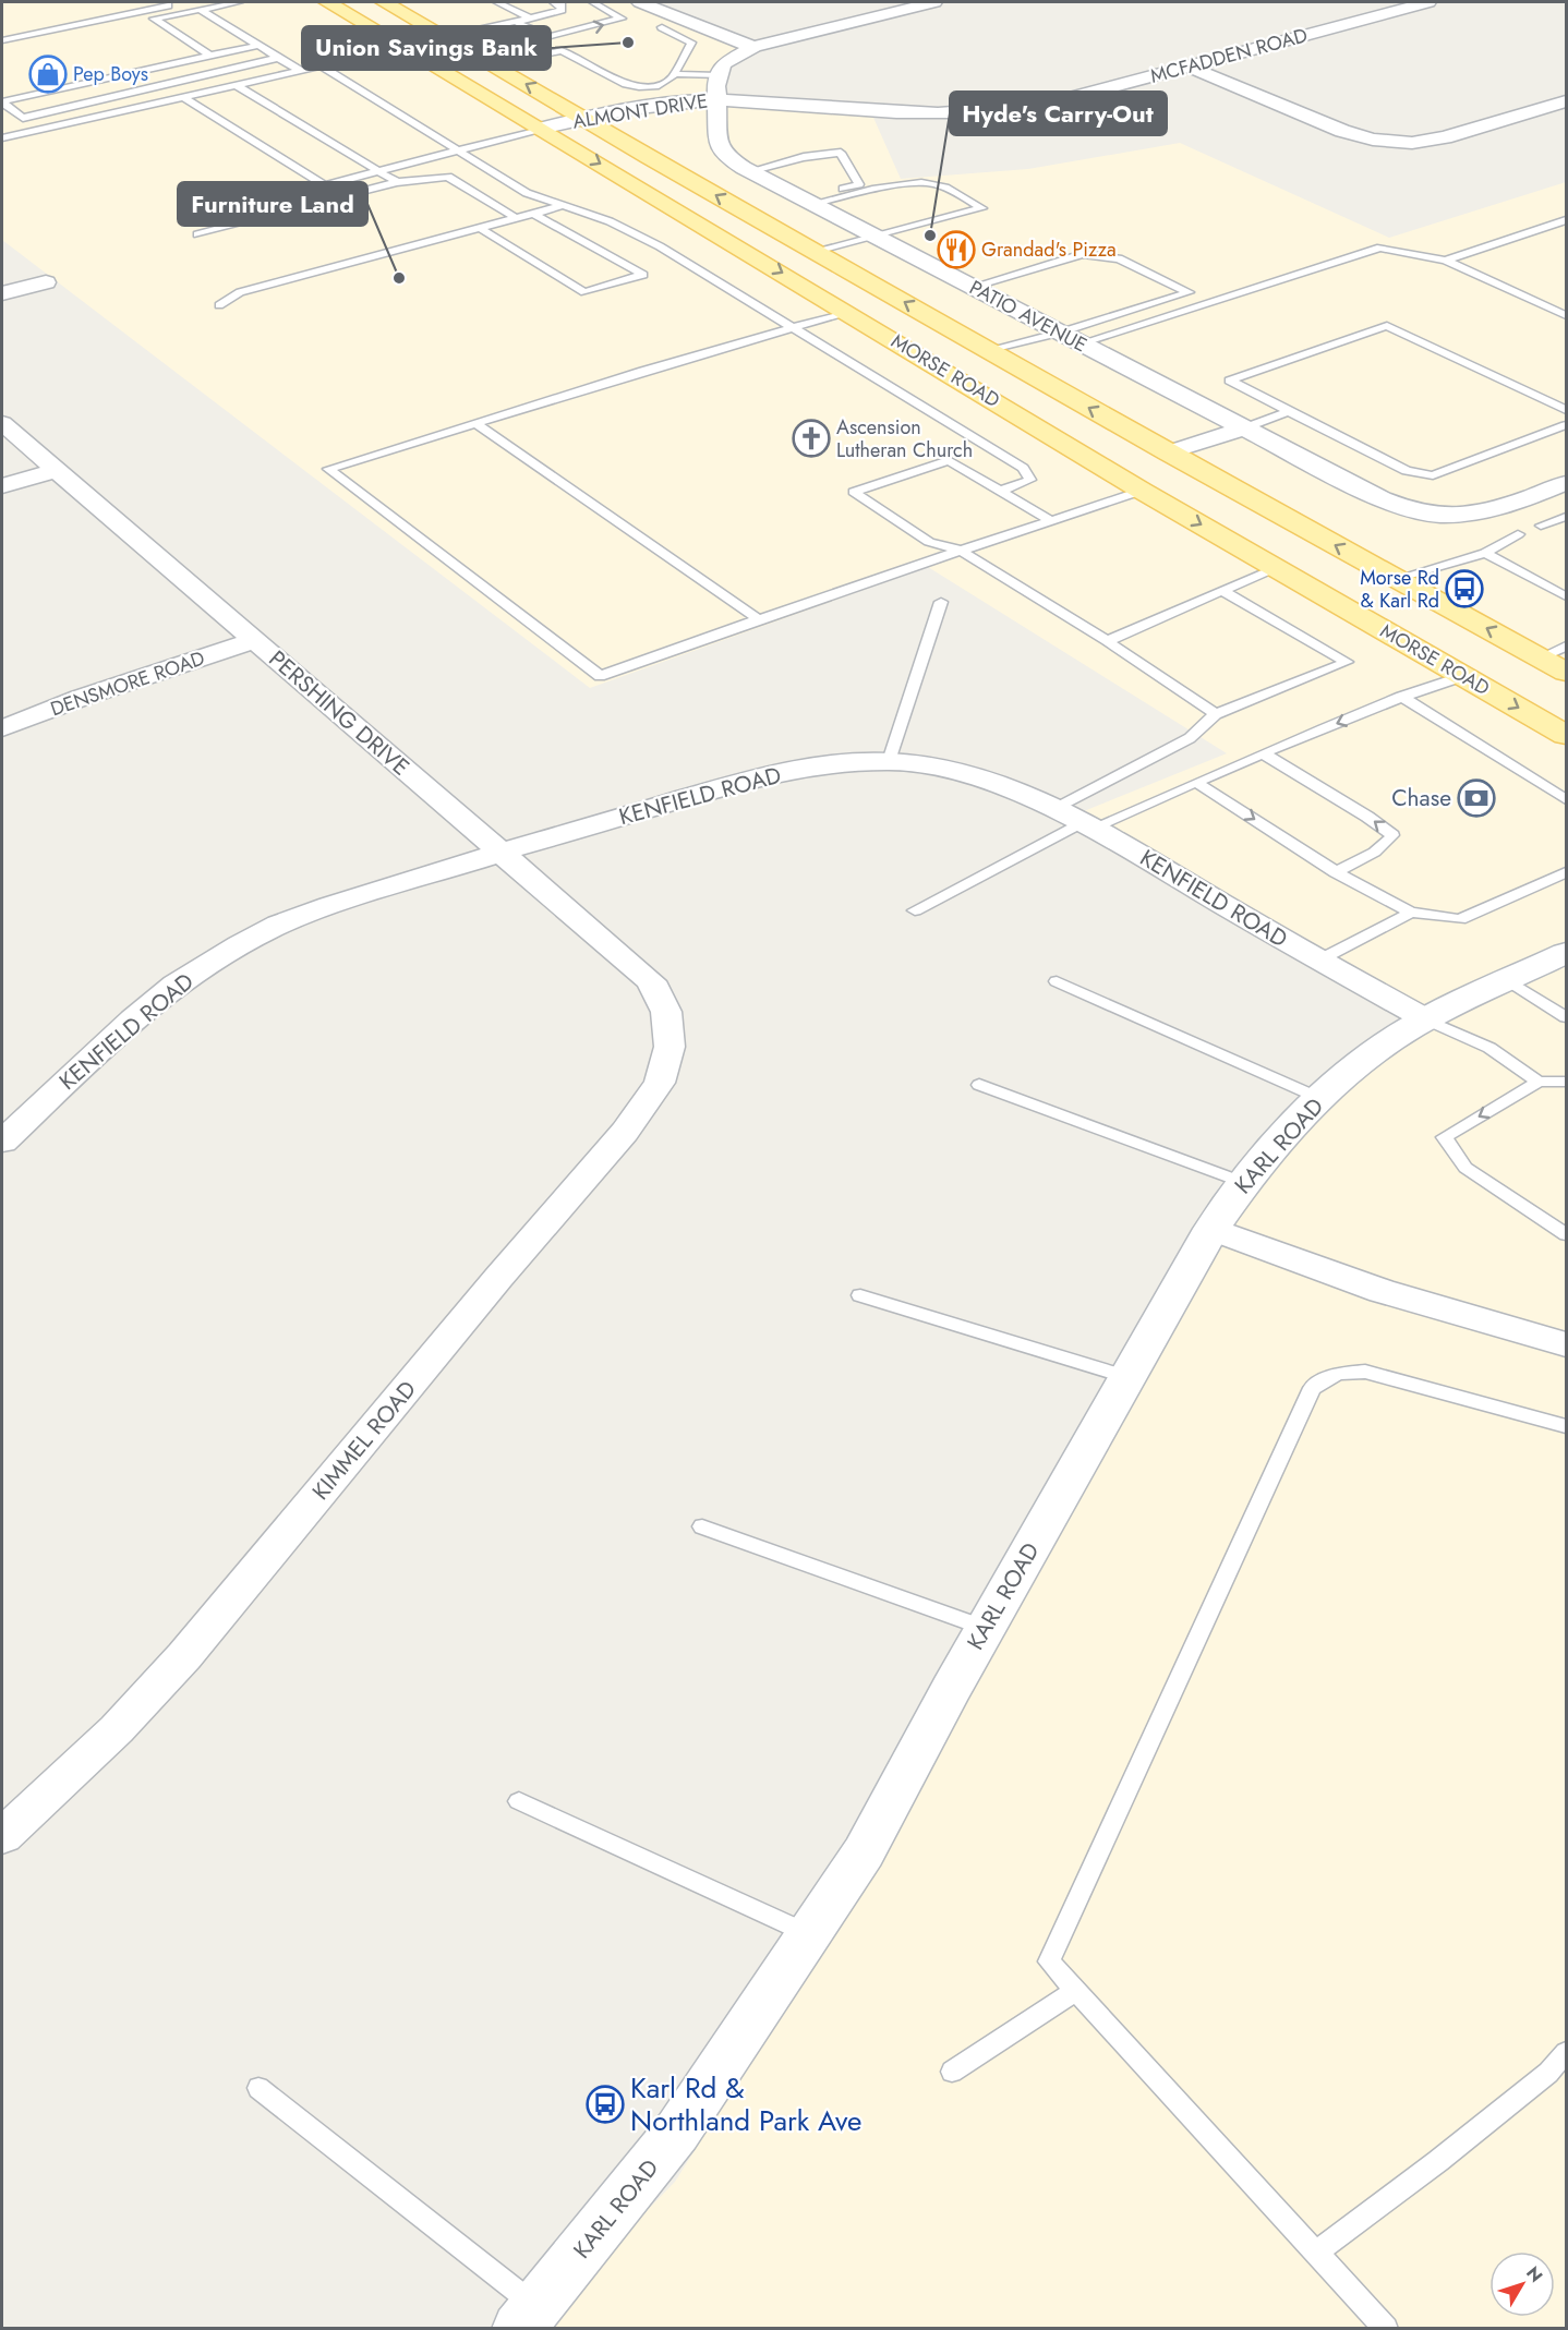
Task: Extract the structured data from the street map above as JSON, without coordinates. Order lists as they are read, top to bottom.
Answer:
{
  "streets": {
    "main road": ["MORSE ROAD", "KARL ROAD"],
    "street": [
      "MCFADDEN ROAD",
      "ALMONT DRIVE",
      "PATIO AVENUE",
      "DENSMORE ROAD",
      "PERSHING DRIVE",
      "KENFIELD ROAD",
      "KIMMEL ROAD"
    ]
  },
  "crossings": [
    ["MCFADDEN ROAD", "ALMONT DRIVE"],
    ["MCFADDEN ROAD", "PATIO AVENUE"],
    ["ALMONT DRIVE", "PATIO AVENUE"],
    ["ALMONT DRIVE", "MORSE ROAD"],
    ["DENSMORE ROAD", "PERSHING DRIVE"],
    ["PERSHING DRIVE", "KENFIELD ROAD"],
    ["PERSHING DRIVE", "KIMMEL ROAD"],
    ["KENFIELD ROAD", "KARL ROAD"]
  ],
  "places": {
    "other": ["Union Savings Bank", "Hyde's Carry-Out", "Furniture Land"],
    "shop": ["Pep Boys"],
    "restaurant": ["Grandad's Pizza"],
    "church": ["Ascension Lutheran Church"],
    "bus stop": ["Morse Rd & Karl Rd", "Karl Rd & Northland Park Ave"],
    "bank": ["Chase"]
  },
  "north": "top right"
}
